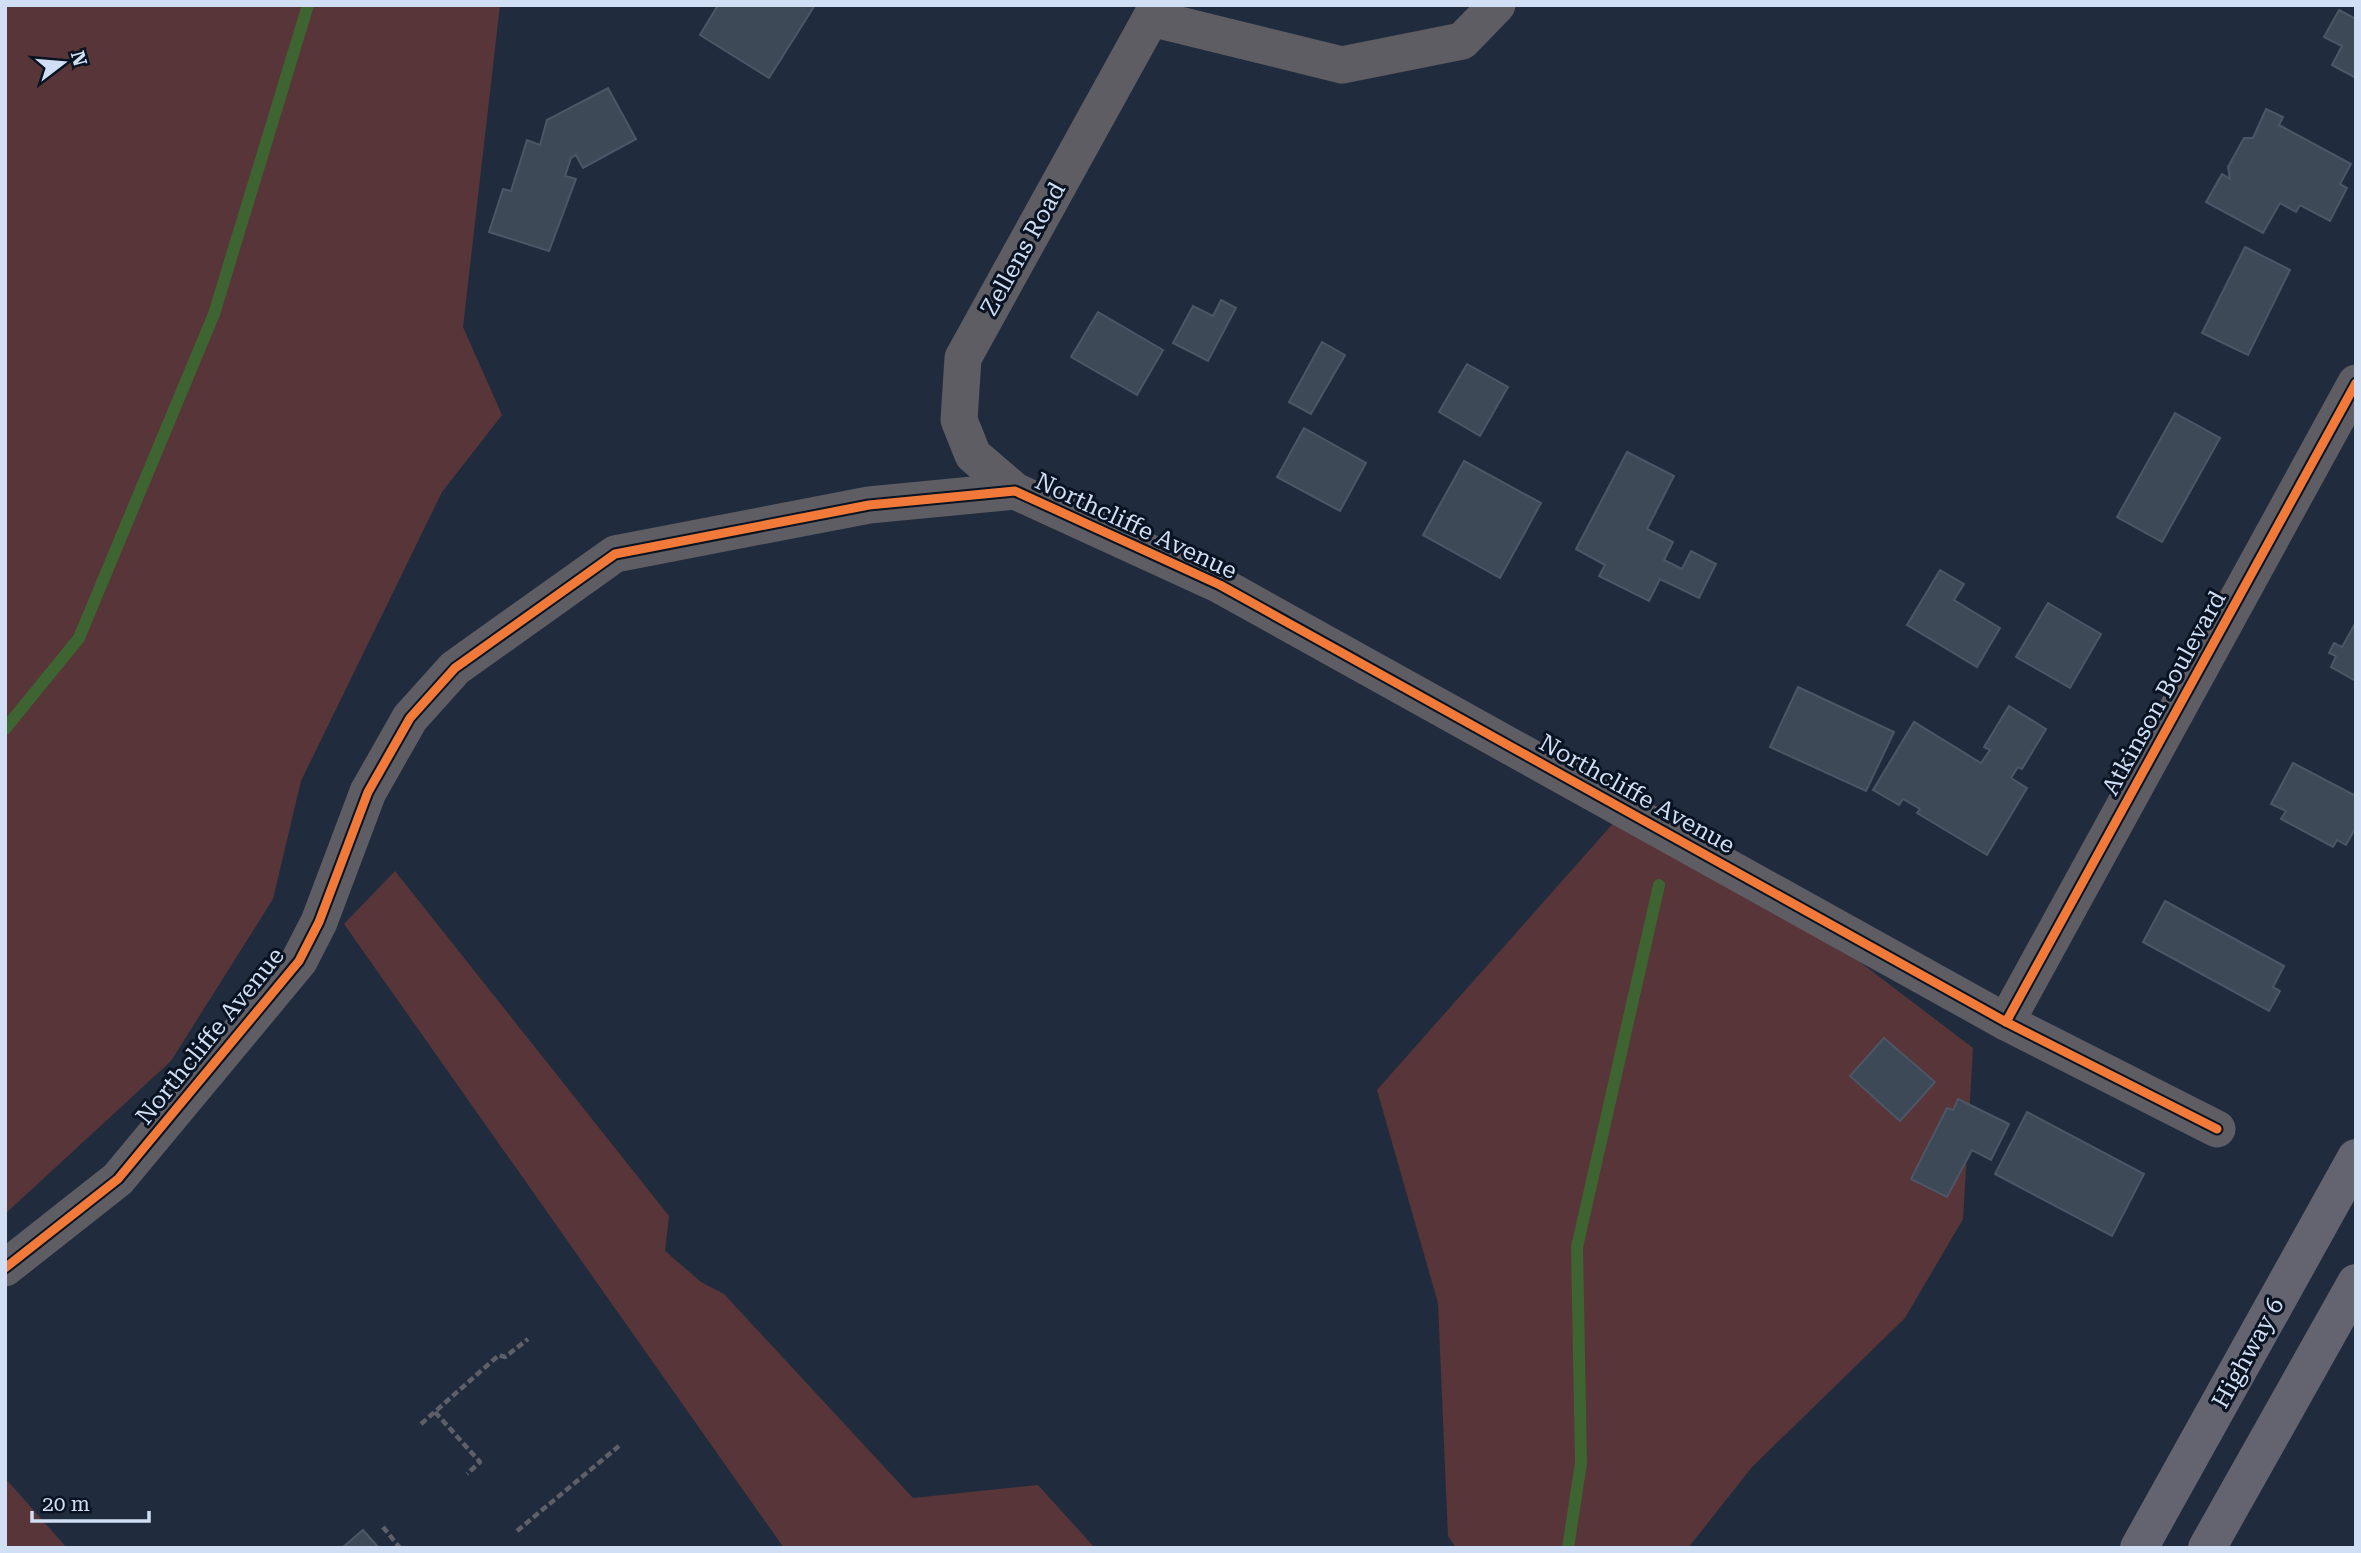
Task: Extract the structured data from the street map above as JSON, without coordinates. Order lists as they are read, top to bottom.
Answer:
{
  "streets": {
    "highway": ["Highway 6"],
    "street": ["Zellens Road", "Northcliffe Avenue", "Atkinson Boulevard"]
  },
  "crossings": [
    ["Zellens Road", "Northcliffe Avenue"],
    ["Northcliffe Avenue", "Atkinson Boulevard"]
  ],
  "scale_bar": "20 m",
  "north": "right"
}
